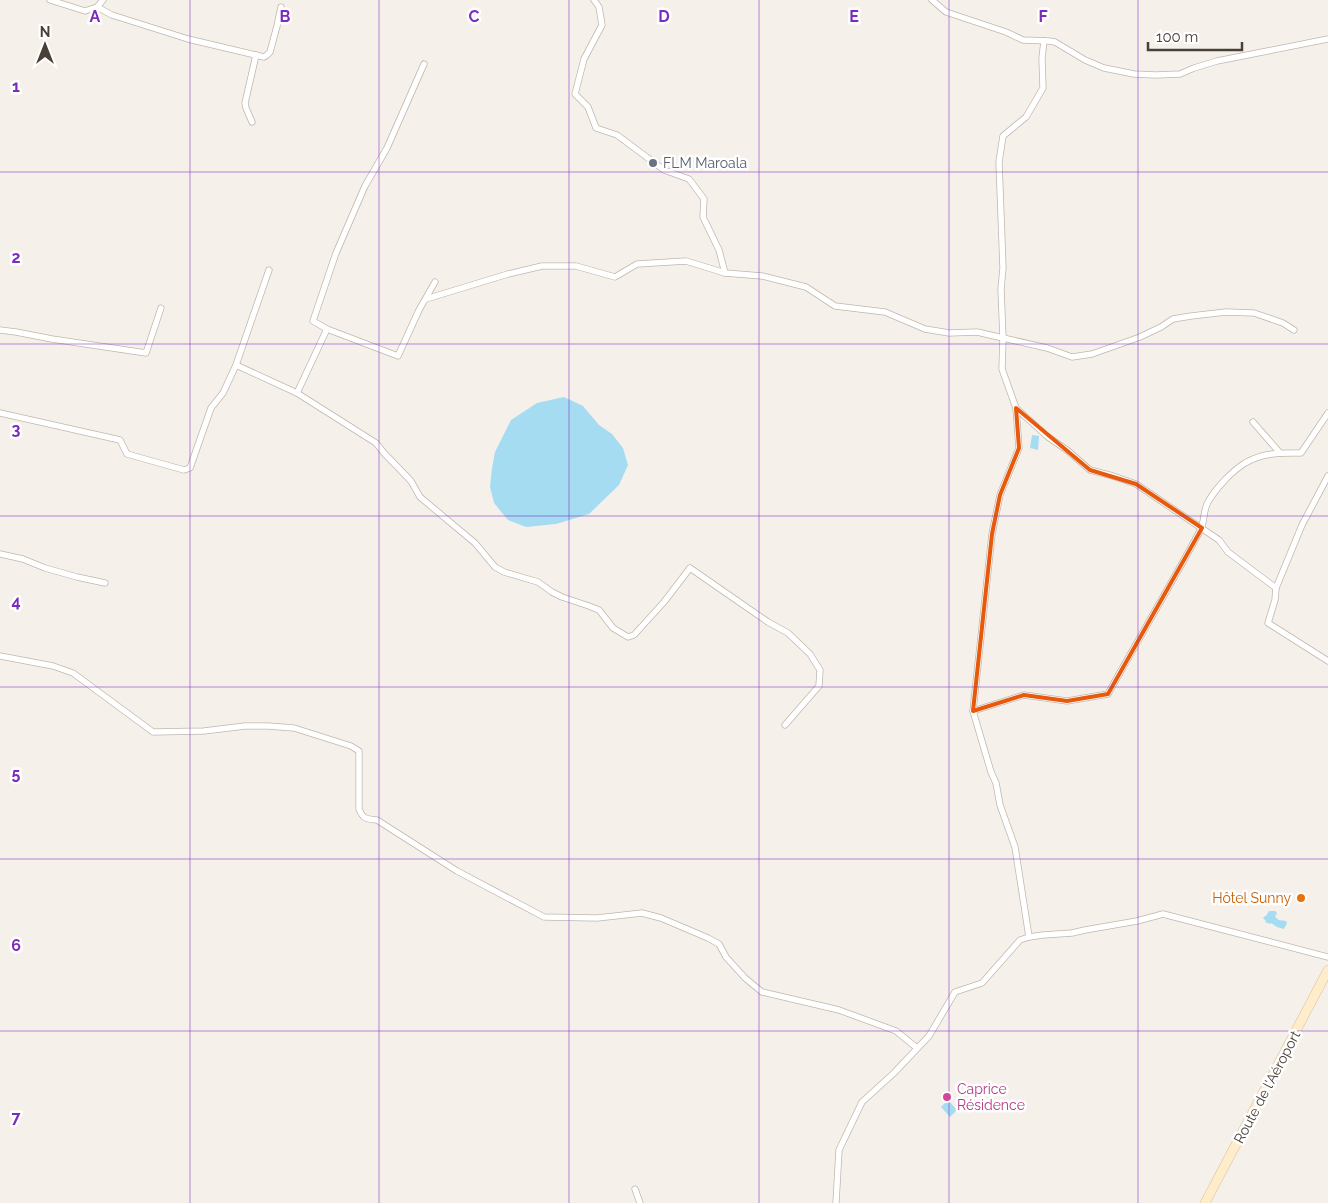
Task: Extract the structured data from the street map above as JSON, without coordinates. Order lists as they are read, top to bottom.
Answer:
{
  "streets": {
    "main road": ["Route de l'Aéroport"]
  },
  "places": ["FLM Maroala", "Hôtel Sunny", "Caprice Résidence"],
  "scale_bar": "100 m",
  "north": "top",
  "grid": {
    "columns": [
      "A",
      "B",
      "C",
      "D",
      "E",
      "F"
    ],
    "rows": [
      "1",
      "2",
      "3",
      "4",
      "5",
      "6",
      "7"
    ]
  }
}
